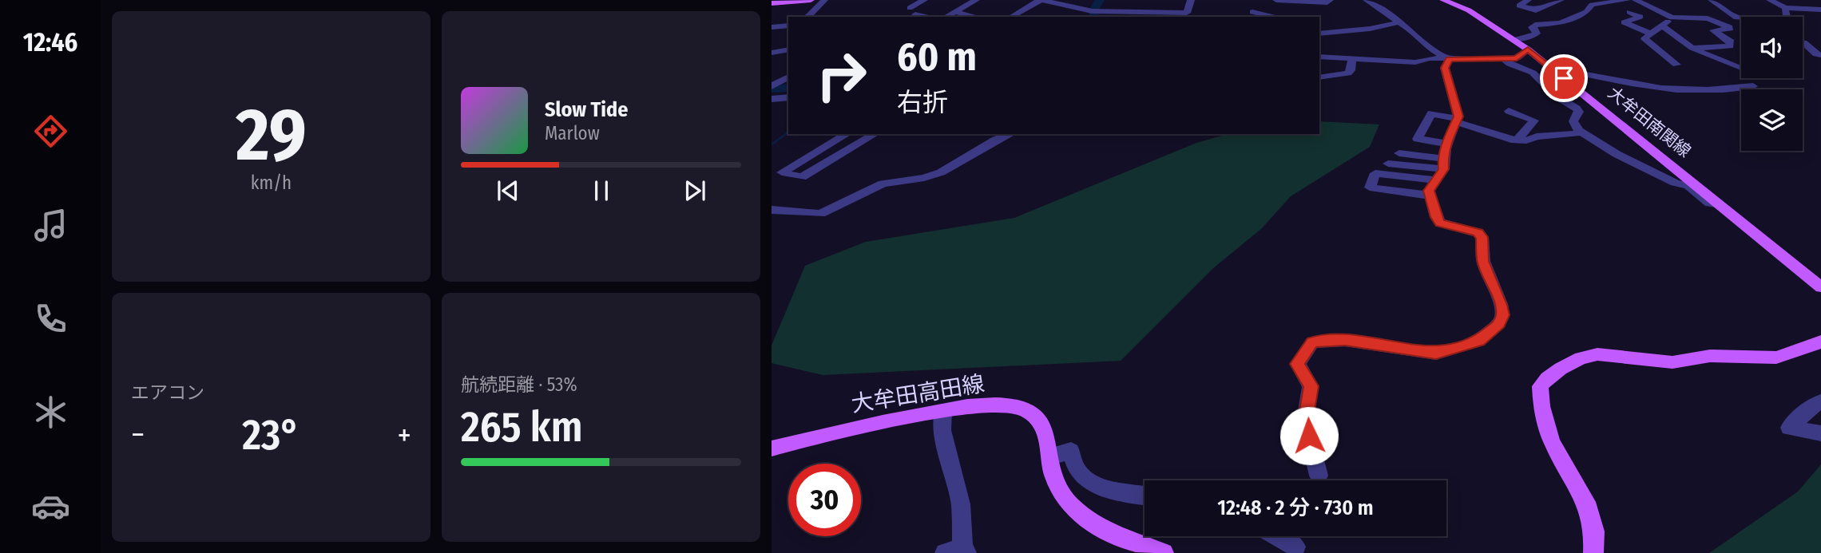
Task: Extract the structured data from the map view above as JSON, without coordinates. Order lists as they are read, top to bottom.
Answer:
{
  "streets": {
    "main road": ["大牟田南関線", "大牟田高田線"]
  },
  "page": {
    "tabs": "12:46",
    "tile": [
      ["29", "km/h"],
      "エアコン",
      ["航続距離 · 53%", "265 km"]
    ],
    "turn": ["60 m", "右折"],
    "song": ["Slow Tide", "Marlow"],
    "heat": ["−", "23°", "+"],
    "limit": "30",
    "trip": "12:48 · 2 分 · 730 m"
  }
}
